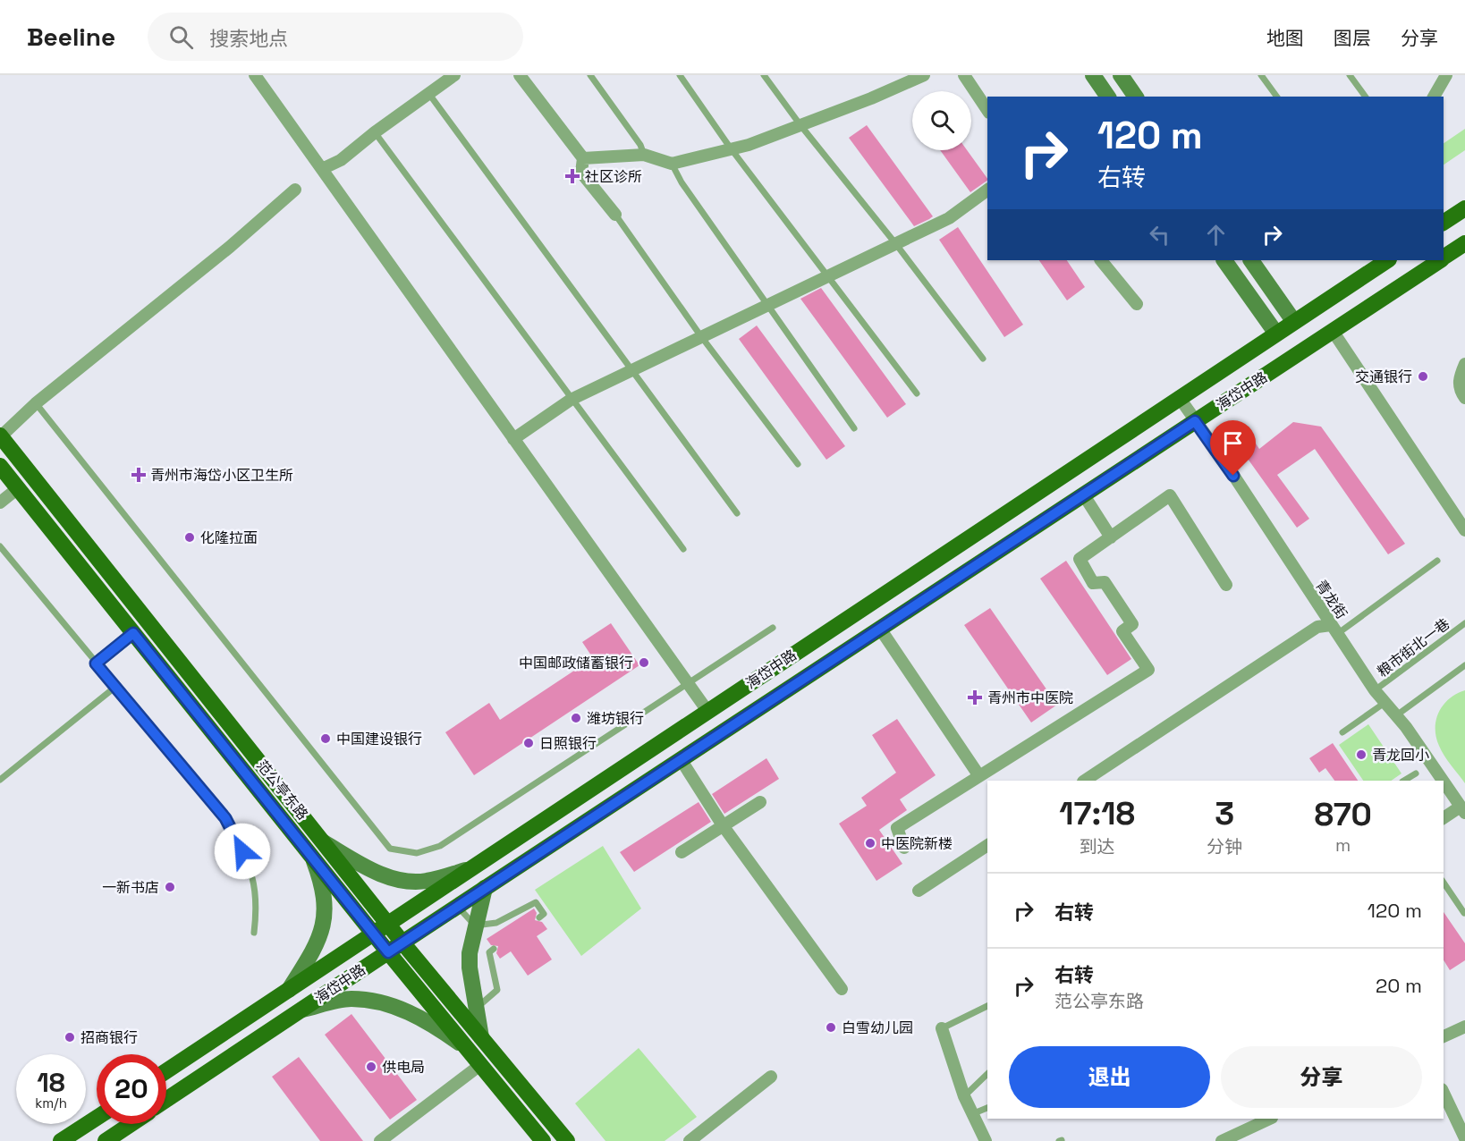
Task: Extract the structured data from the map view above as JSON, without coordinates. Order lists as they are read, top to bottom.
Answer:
{
  "streets": {
    "main road": ["海岱中路", "范公亭东路"],
    "street": ["青龙街"],
    "lane": ["粮市街北一巷"]
  },
  "crossings": [
    ["海岱中路", "青龙街"],
    ["海岱中路", "范公亭东路"],
    ["青龙街", "粮市街北一巷"]
  ],
  "places": {
    "health": ["社区诊所", "青州市海岱小区卫生所", "青州市中医院"],
    "other": [
      "交通银行",
      "化隆拉面",
      "中国邮政储蓄银行",
      "潍坊银行",
      "中国建设银行",
      "日照银行",
      "青龙回小",
      "中医院新楼",
      "一新书店",
      "白雪幼儿园",
      "招商银行",
      "供电局"
    ]
  },
  "page": {
    "header": "Beeline",
    "search": "搜索地点",
    "nav": ["地图", "图层", "分享"],
    "turn": ["120 m", "右转"],
    "eta": [
      "17:18",
      "到达",
      "3",
      "分钟",
      "870",
      "m"
    ],
    "list": [
      {
        "name": "右转",
        "value": "120 m"
      },
      {
        "name": "右转",
        "note": "范公亭东路",
        "value": "20 m"
      }
    ],
    "buttons": ["退出", "分享"],
    "speed": "18 km/h",
    "limit": "20"
  }
}
